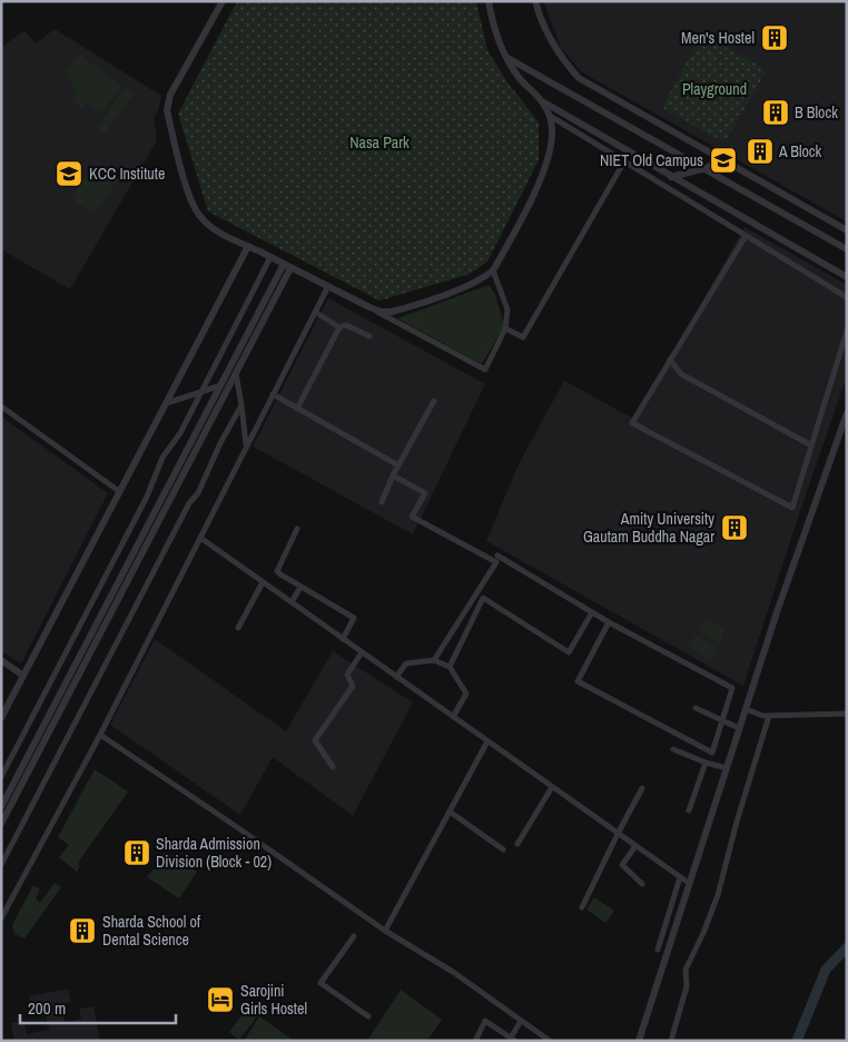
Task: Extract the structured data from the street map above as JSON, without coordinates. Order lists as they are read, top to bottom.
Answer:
{
  "parks": ["Playground", "Nasa Park"],
  "places": {
    "building": [
      "Men's Hostel",
      "B Block",
      "A Block",
      "Amity University Gautam Buddha Nagar",
      "Sharda Admission Division (Block - 02)",
      "Sharda School of Dental Science"
    ],
    "school or university": ["NIET Old Campus", "KCC Institute"],
    "hotel": ["Sarojini Girls Hostel"]
  },
  "scale_bar": "200 m"
}
